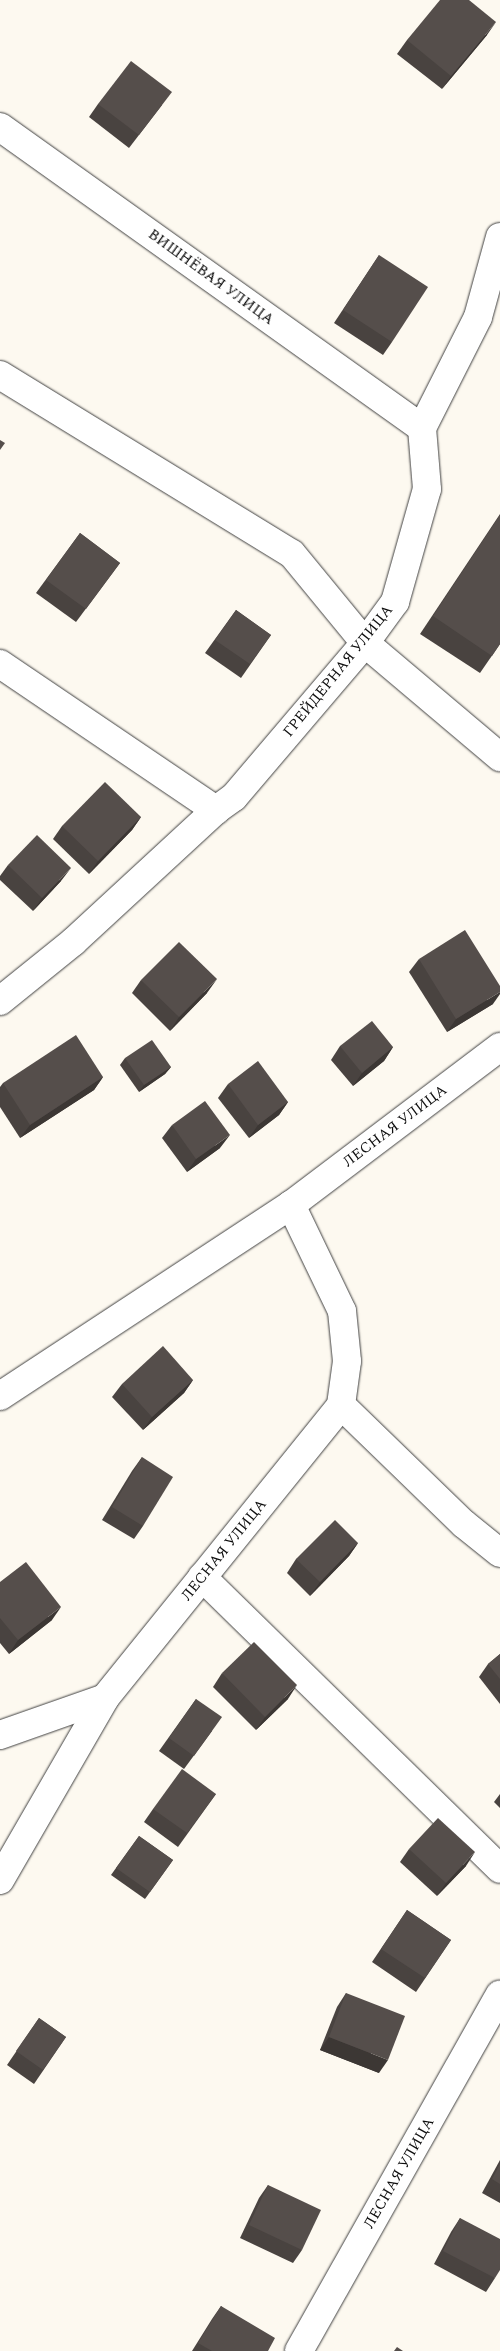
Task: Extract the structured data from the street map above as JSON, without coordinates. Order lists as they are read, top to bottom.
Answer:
{
  "streets": {
    "street": ["ВИШНЁВАЯ УЛИЦА", "ГРЕЙДЕРНАЯ УЛИЦА", "ЛЕСНАЯ УЛИЦА"]
  },
  "crossings": [
    ["ВИШНЁВАЯ УЛИЦА", "ГРЕЙДЕРНАЯ УЛИЦА"]
  ]
}
